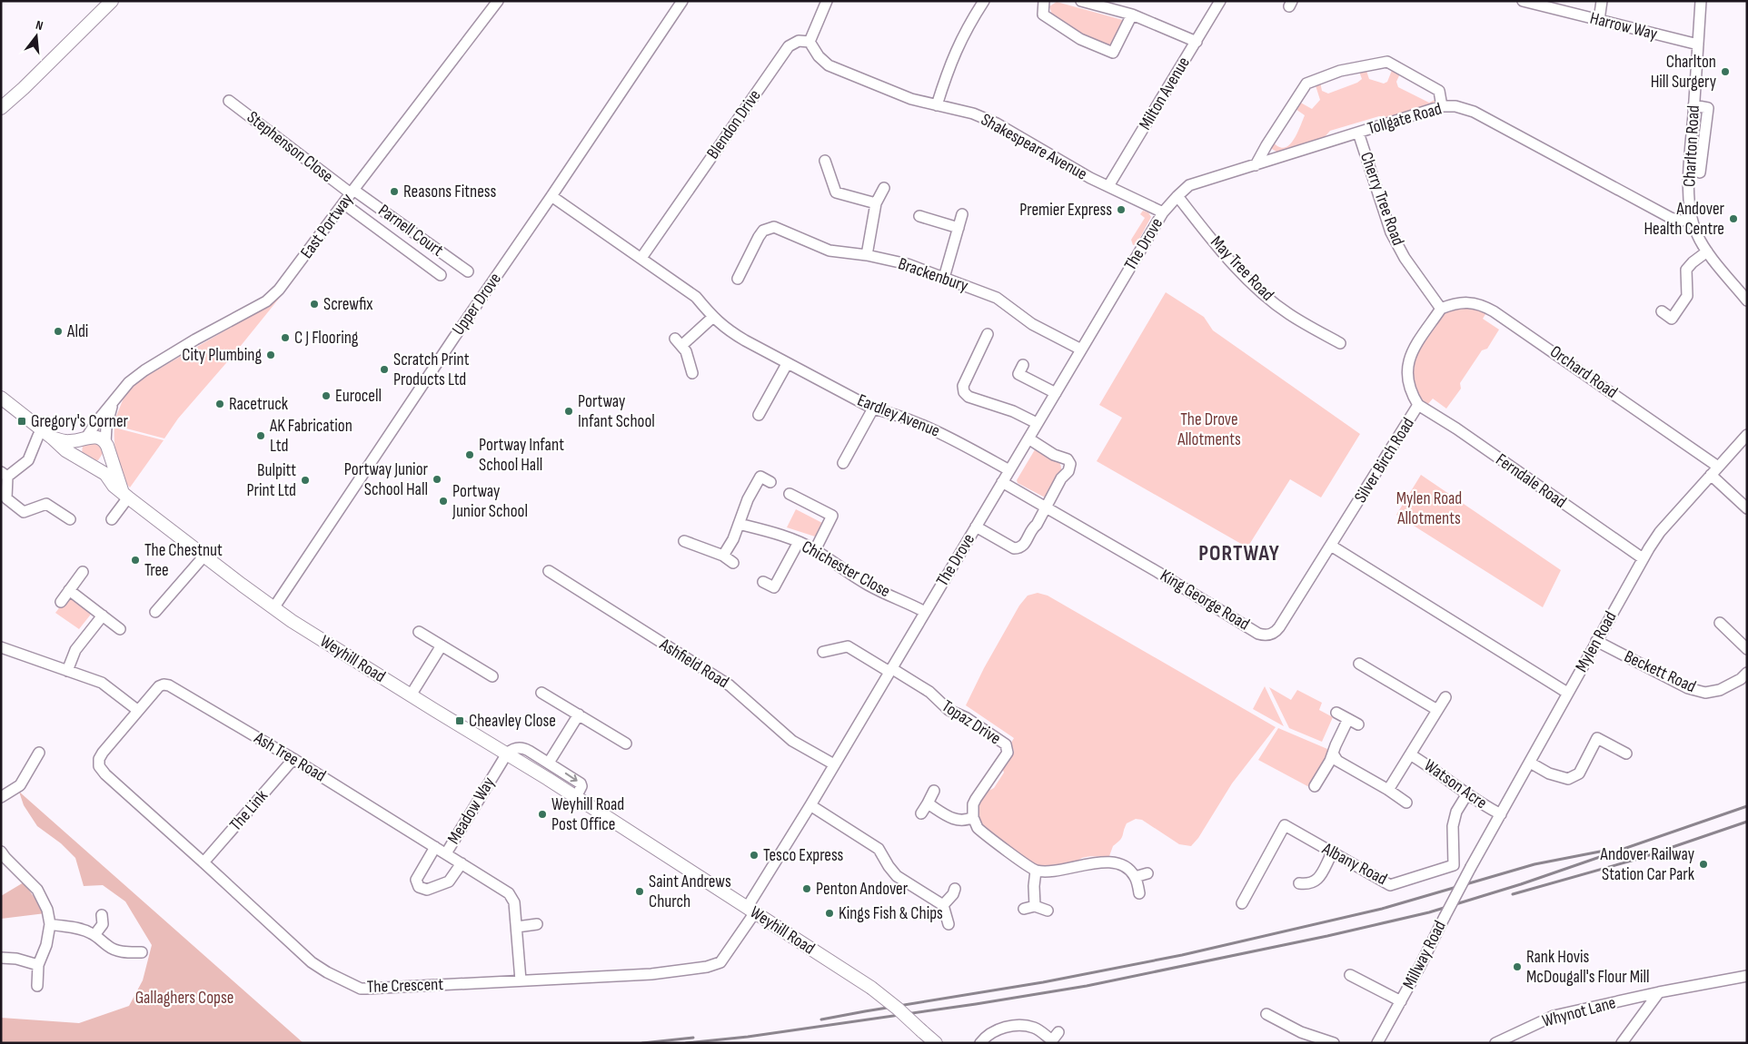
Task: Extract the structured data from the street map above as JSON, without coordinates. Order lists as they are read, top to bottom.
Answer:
{
  "streets": {
    "main road": ["Weyhill Road"],
    "street": [
      "Harrow Way",
      "Milton Avenue",
      "Tollgate Road",
      "Blendon Drive",
      "Charlton Road",
      "Stephenson Close",
      "Shakespeare Avenue",
      "Cherry Tree Road",
      "East Portway",
      "Parnell Court",
      "The Drove",
      "May Tree Road",
      "Brackenbury",
      "Upper Drove",
      "Orchard Road",
      "Eardley Avenue",
      "Silver Birch Road",
      "Ferndale Road",
      "Chichester Close",
      "King George Road",
      "Mylen Road",
      "Ashfield Road",
      "Beckett Road",
      "Topaz Drive",
      "Ash Tree Road",
      "Watson Acre",
      "The Link",
      "Meadow Way",
      "Albany Road",
      "Millway Road",
      "The Crescent",
      "Whynot Lane"
    ]
  },
  "crossings": [
    ["Harrow Way", "Charlton Road"],
    ["Milton Avenue", "Shakespeare Avenue"],
    ["Tollgate Road", "Charlton Road"],
    ["Tollgate Road", "Shakespeare Avenue"],
    ["Tollgate Road", "Cherry Tree Road"],
    ["Tollgate Road", "The Drove"],
    ["Tollgate Road", "May Tree Road"],
    ["Blendon Drive", "Shakespeare Avenue"],
    ["Blendon Drive", "Eardley Avenue"],
    ["Stephenson Close", "East Portway"],
    ["Stephenson Close", "Parnell Court"],
    ["Shakespeare Avenue", "The Drove"],
    ["Cherry Tree Road", "Orchard Road"],
    ["Cherry Tree Road", "Silver Birch Road"],
    ["East Portway", "Parnell Court"],
    ["East Portway", "Weyhill Road"],
    ["The Drove", "Brackenbury"],
    ["The Drove", "Eardley Avenue"],
    ["The Drove", "Chichester Close"],
    ["The Drove", "King George Road"],
    ["The Drove", "Weyhill Road"],
    ["The Drove", "Ashfield Road"],
    ["The Drove", "Topaz Drive"],
    ["The Drove", "The Crescent"],
    ["Upper Drove", "Eardley Avenue"],
    ["Upper Drove", "Weyhill Road"],
    ["Orchard Road", "Silver Birch Road"],
    ["Orchard Road", "Mylen Road"],
    ["Silver Birch Road", "Ferndale Road"],
    ["Silver Birch Road", "King George Road"],
    ["Ferndale Road", "Mylen Road"],
    ["Mylen Road", "Beckett Road"],
    ["Mylen Road", "Watson Acre"],
    ["Mylen Road", "Millway Road"],
    ["Weyhill Road", "Meadow Way"],
    ["Weyhill Road", "The Crescent"],
    ["Ash Tree Road", "The Link"],
    ["Ash Tree Road", "Meadow Way"],
    ["Ash Tree Road", "The Crescent"],
    ["Watson Acre", "Albany Road"],
    ["The Link", "The Crescent"],
    ["Meadow Way", "The Crescent"]
  ],
  "districts": ["PORTWAY"],
  "parks": ["The Drove Allotments", "Mylen Road Allotments", "Gallaghers Copse"],
  "places": {
    "other": [
      "Charlton Hill Surgery",
      "Reasons Fitness",
      "Premier Express",
      "Andover Health Centre",
      "Screwfix",
      "Aldi",
      "C J Flooring",
      "City Plumbing",
      "Scratch Print Products Ltd",
      "Eurocell",
      "Racetruck",
      "Portway Infant School",
      "AK Fabrication Ltd",
      "Portway Infant School Hall",
      "Portway Junior School Hall",
      "Bulpitt Print Ltd",
      "Portway Junior School",
      "The Chestnut Tree",
      "Weyhill Road Post Office",
      "Tesco Express",
      "Andover Railway Station Car Park",
      "Penton Andover",
      "Saint Andrews Church",
      "Kings Fish & Chips",
      "Rank Hovis McDougall's Flour Mill"
    ],
    "transit": ["Gregory's Corner", "Cheavley Close"]
  },
  "north": "top"
}
